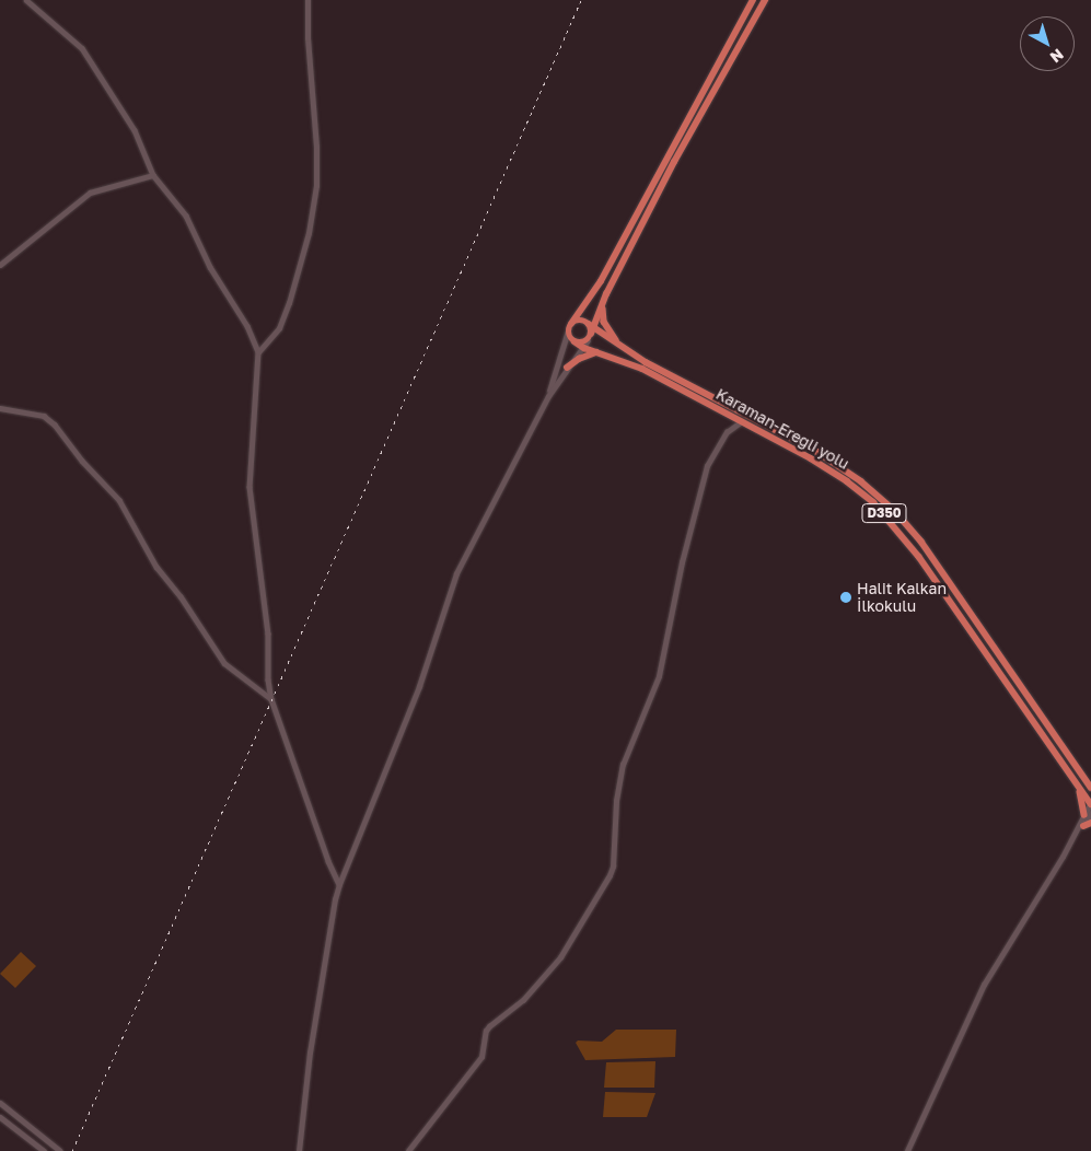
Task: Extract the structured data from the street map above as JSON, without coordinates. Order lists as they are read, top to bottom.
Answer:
{
  "streets": {
    "highway": ["Karaman-Ereğli yolu", "D350"]
  },
  "crossings": [
    ["Karaman-Ereğli yolu", "D350"]
  ],
  "places": ["Halit Kalkan İlkokulu"],
  "north": "bottom right"
}
